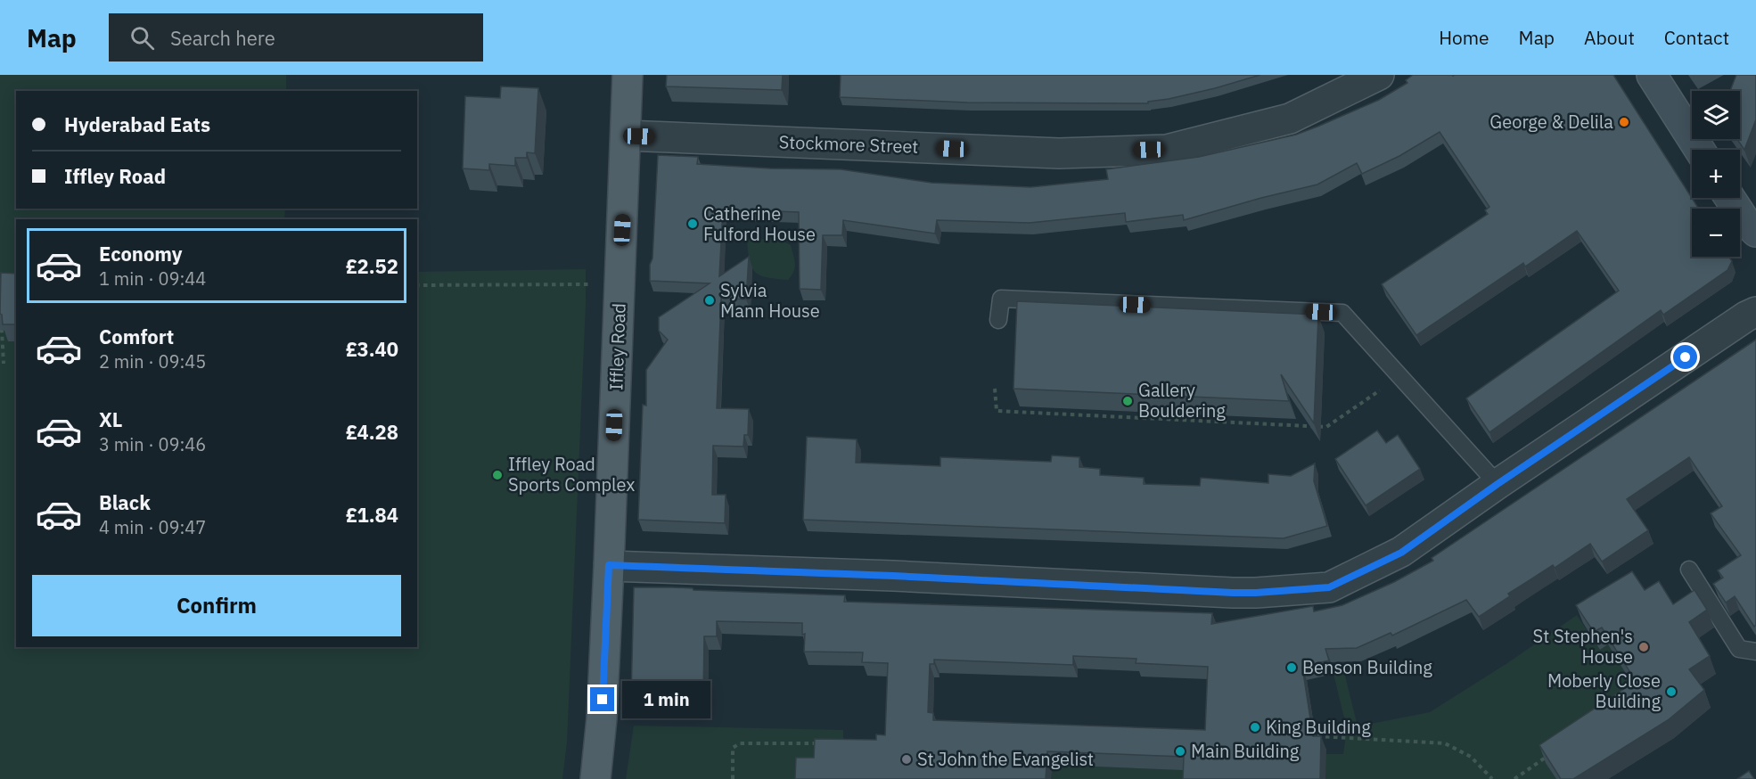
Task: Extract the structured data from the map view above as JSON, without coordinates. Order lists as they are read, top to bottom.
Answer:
{
  "streets": {
    "main road": ["Iffley Road"],
    "street": ["Stockmore Street"]
  },
  "crossings": [
    ["Stockmore Street", "Iffley Road"]
  ],
  "places": [
    "George & Delila",
    "Catherine Fulford House",
    "Sylvia Mann House",
    "Gallery Bouldering",
    "Iffley Road Sports Complex",
    "St Stephen's House",
    "Benson Building",
    "Moberly Close Building",
    "King Building",
    "Main Building",
    "St John the Evangelist"
  ],
  "page": {
    "header": "Map",
    "search": "Search here",
    "nav": [
      "Home",
      "Map",
      "About",
      "Contact"
    ],
    "map_buttons": ["+", "−"],
    "banner": ["Hyderabad Eats", "Iffley Road"],
    "list": [
      {
        "name": "Economy",
        "note": "1 min · 09:44",
        "value": "£2.52"
      },
      {
        "name": "Comfort",
        "note": "2 min · 09:45",
        "value": "£3.40"
      },
      {
        "name": "XL",
        "note": "3 min · 09:46",
        "value": "£4.28"
      },
      {
        "name": "Black",
        "note": "4 min · 09:47",
        "value": "£1.84"
      }
    ],
    "buttons": "Confirm",
    "bubble": "1 min"
  }
}
